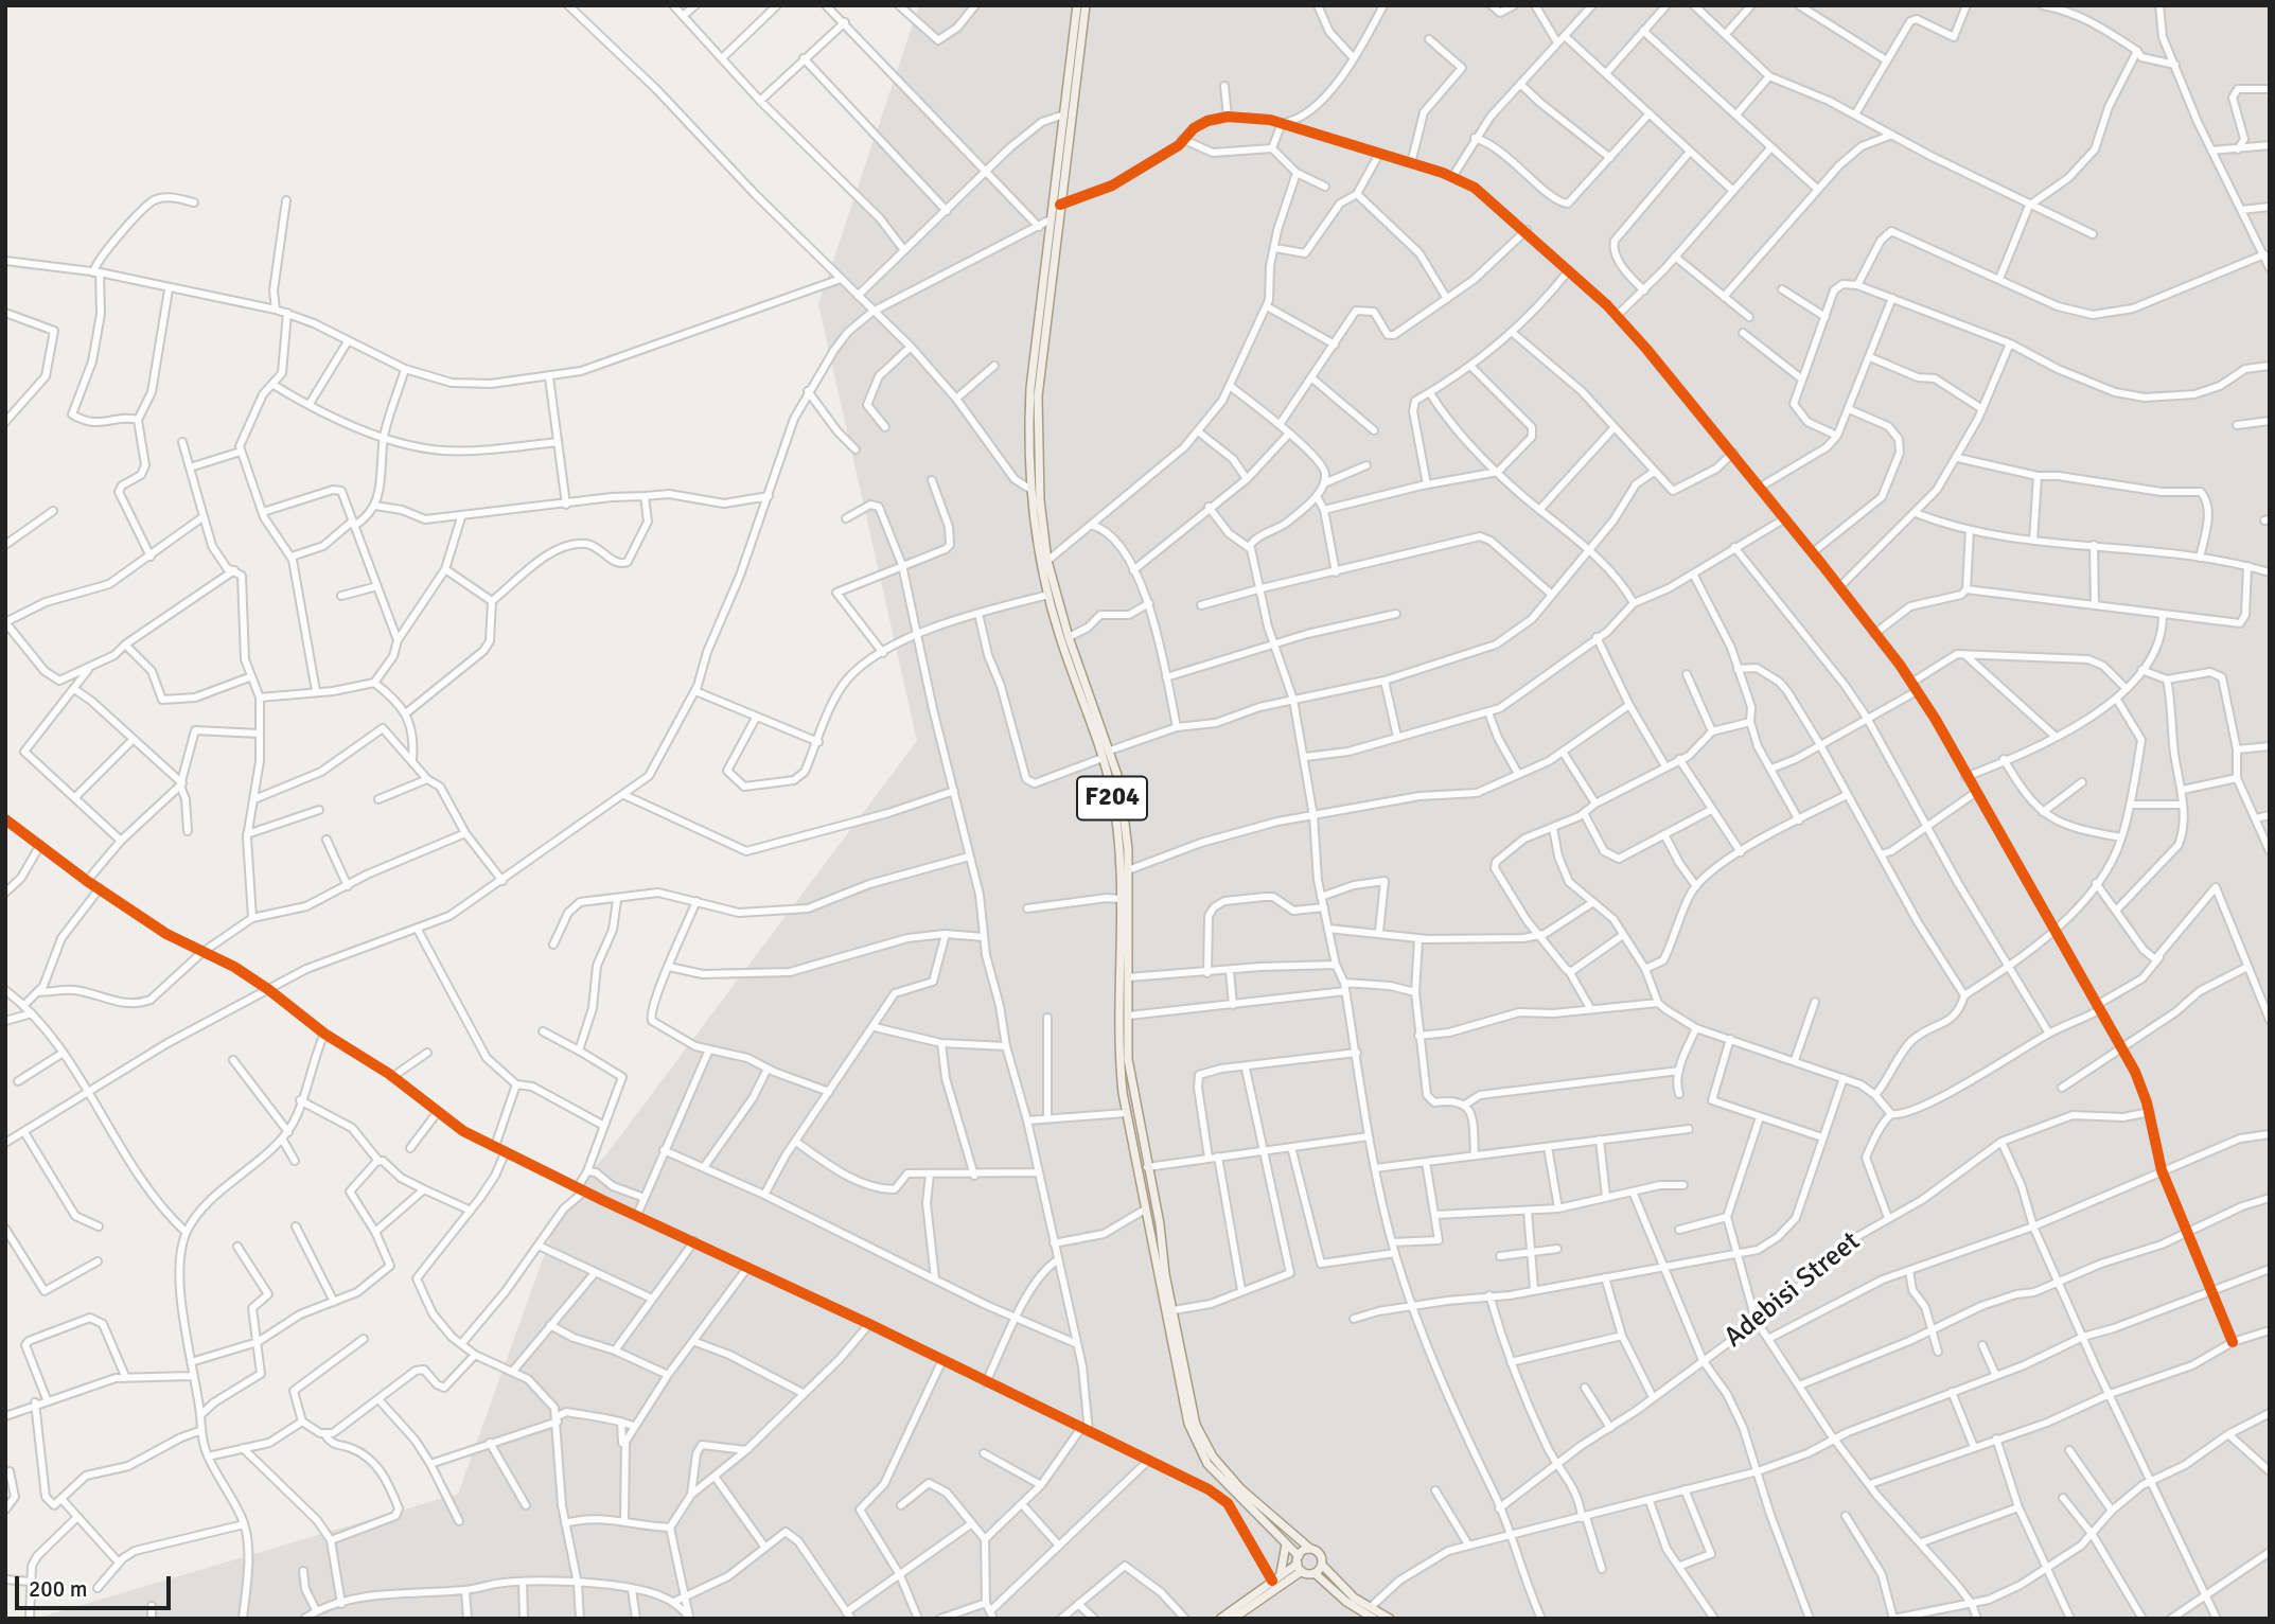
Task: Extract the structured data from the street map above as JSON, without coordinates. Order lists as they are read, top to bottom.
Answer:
{
  "streets": {
    "main road": ["F204"],
    "street": ["Adebisi Street"]
  },
  "scale_bar": "200 m"
}
